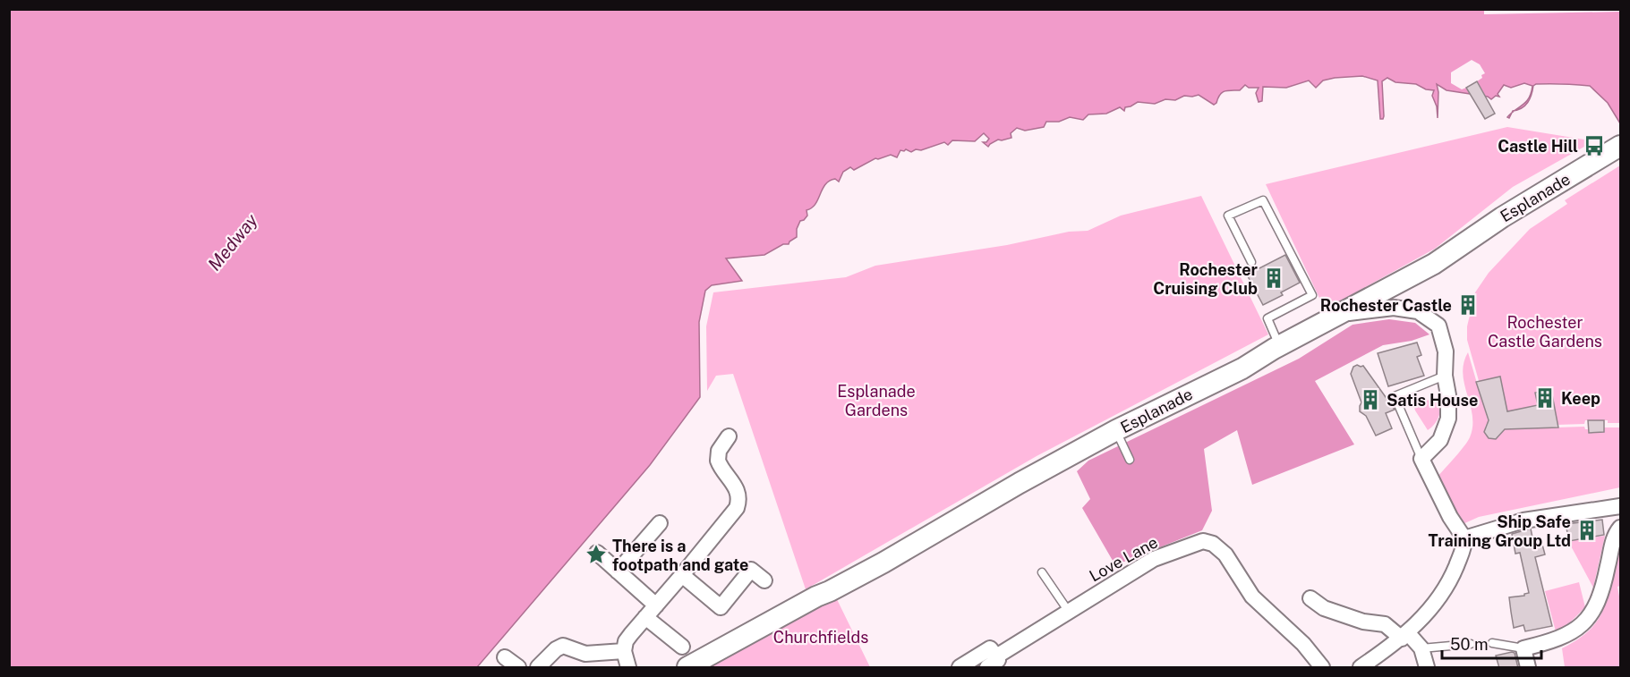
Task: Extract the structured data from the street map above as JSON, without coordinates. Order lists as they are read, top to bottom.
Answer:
{
  "streets": {
    "street": ["Esplanade", "Love Lane"]
  },
  "water": ["Medway"],
  "parks": ["Rochester Castle Gardens", "Esplanade Gardens", "Churchfields"],
  "places": {
    "bus stop": ["Castle Hill"],
    "building": [
      "Rochester Cruising Club",
      "Rochester Castle",
      "Keep",
      "Satis House",
      "Ship Safe Training Group Ltd"
    ],
    "place": ["There is a footpath and gate"]
  },
  "scale_bar": "50 m"
}
